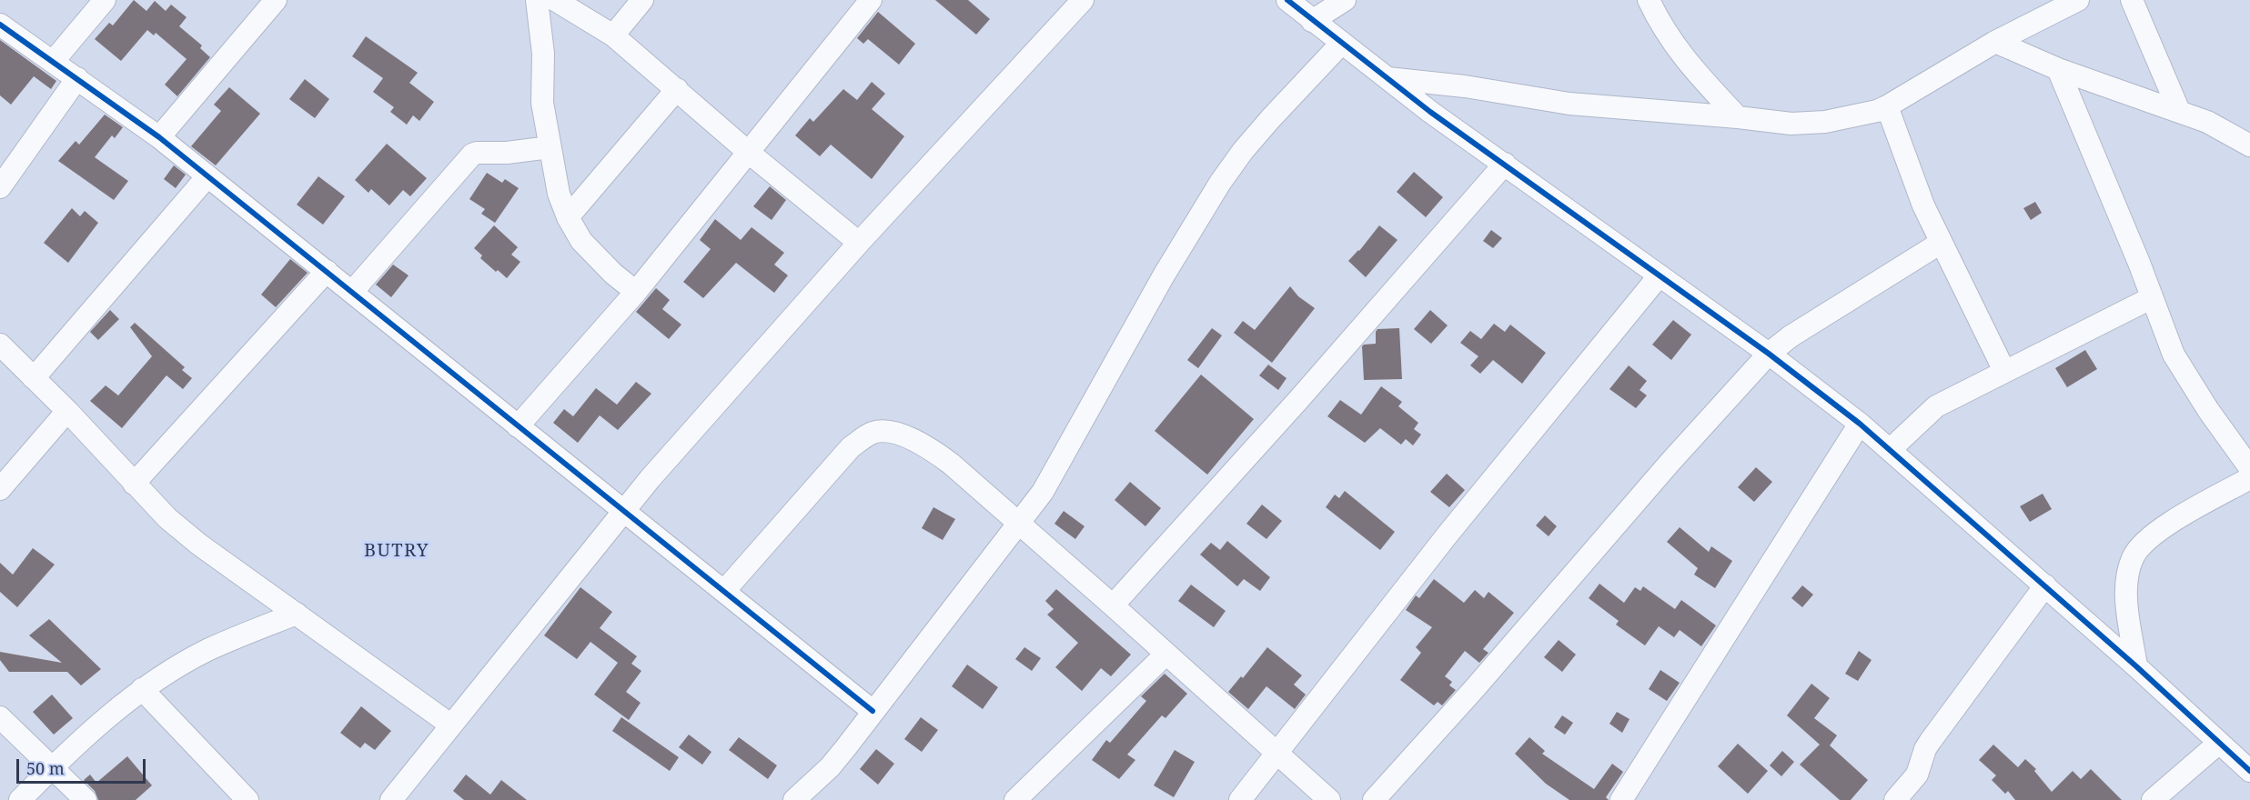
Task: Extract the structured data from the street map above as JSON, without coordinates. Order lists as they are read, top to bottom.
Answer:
{
  "districts": ["BUTRY"],
  "scale_bar": "50 m"
}
